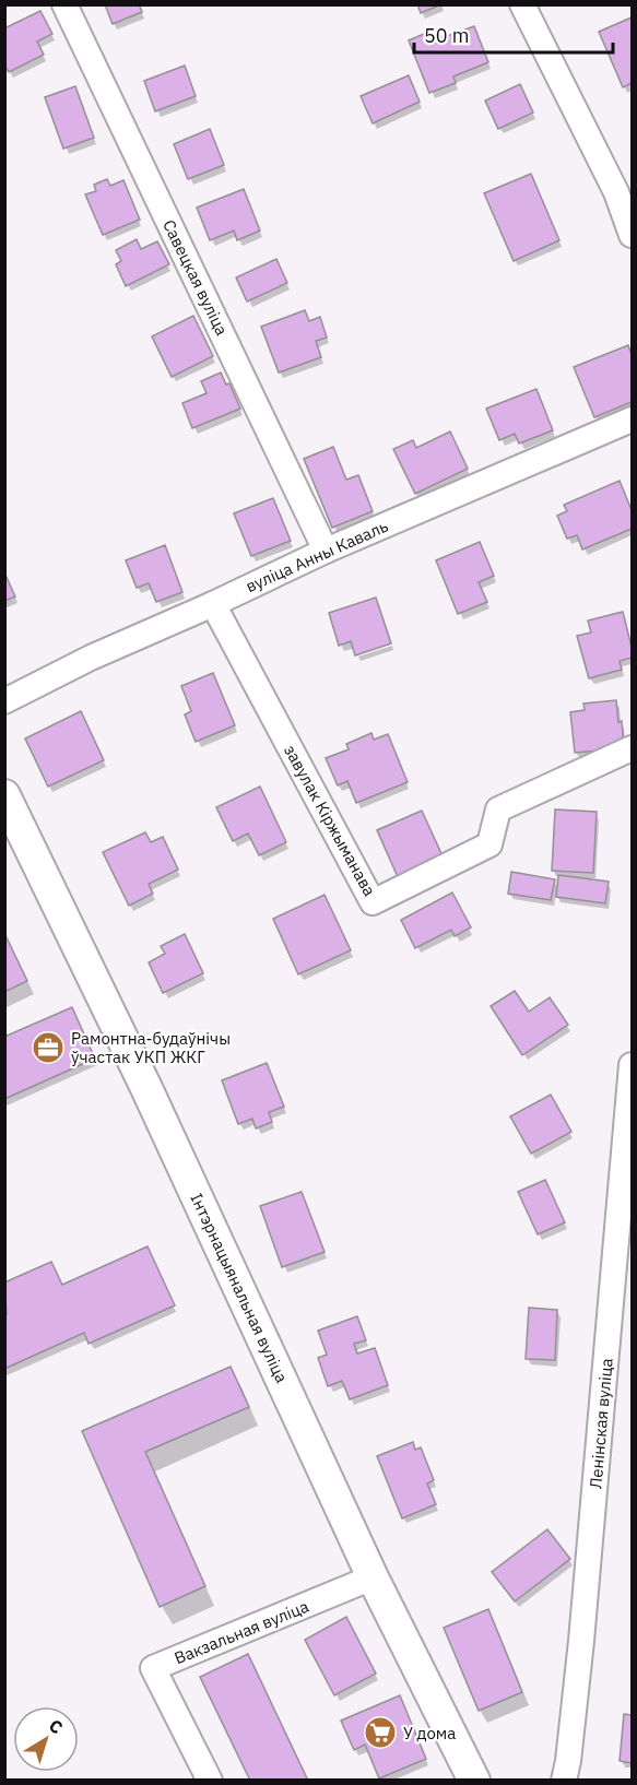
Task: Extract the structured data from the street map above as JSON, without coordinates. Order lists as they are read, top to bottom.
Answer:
{
  "streets": {
    "street": [
      "Савецкая вуліца",
      "вуліца Анны Каваль",
      "завулак Кіржыманава",
      "Інтэрнацыянальная вуліца",
      "Ленінская вуліца",
      "Вакзальная вуліца"
    ]
  },
  "crossings": [
    ["Савецкая вуліца", "вуліца Анны Каваль"],
    ["вуліца Анны Каваль", "завулак Кіржыманава"],
    ["Інтэрнацыянальная вуліца", "Вакзальная вуліца"]
  ],
  "places": {
    "office": ["Рамонтна-будаўнічы ўчастак УКП ЖКГ"],
    "supermarket": ["У дома"]
  },
  "scale_bar": "50 m",
  "north": "top right"
}
